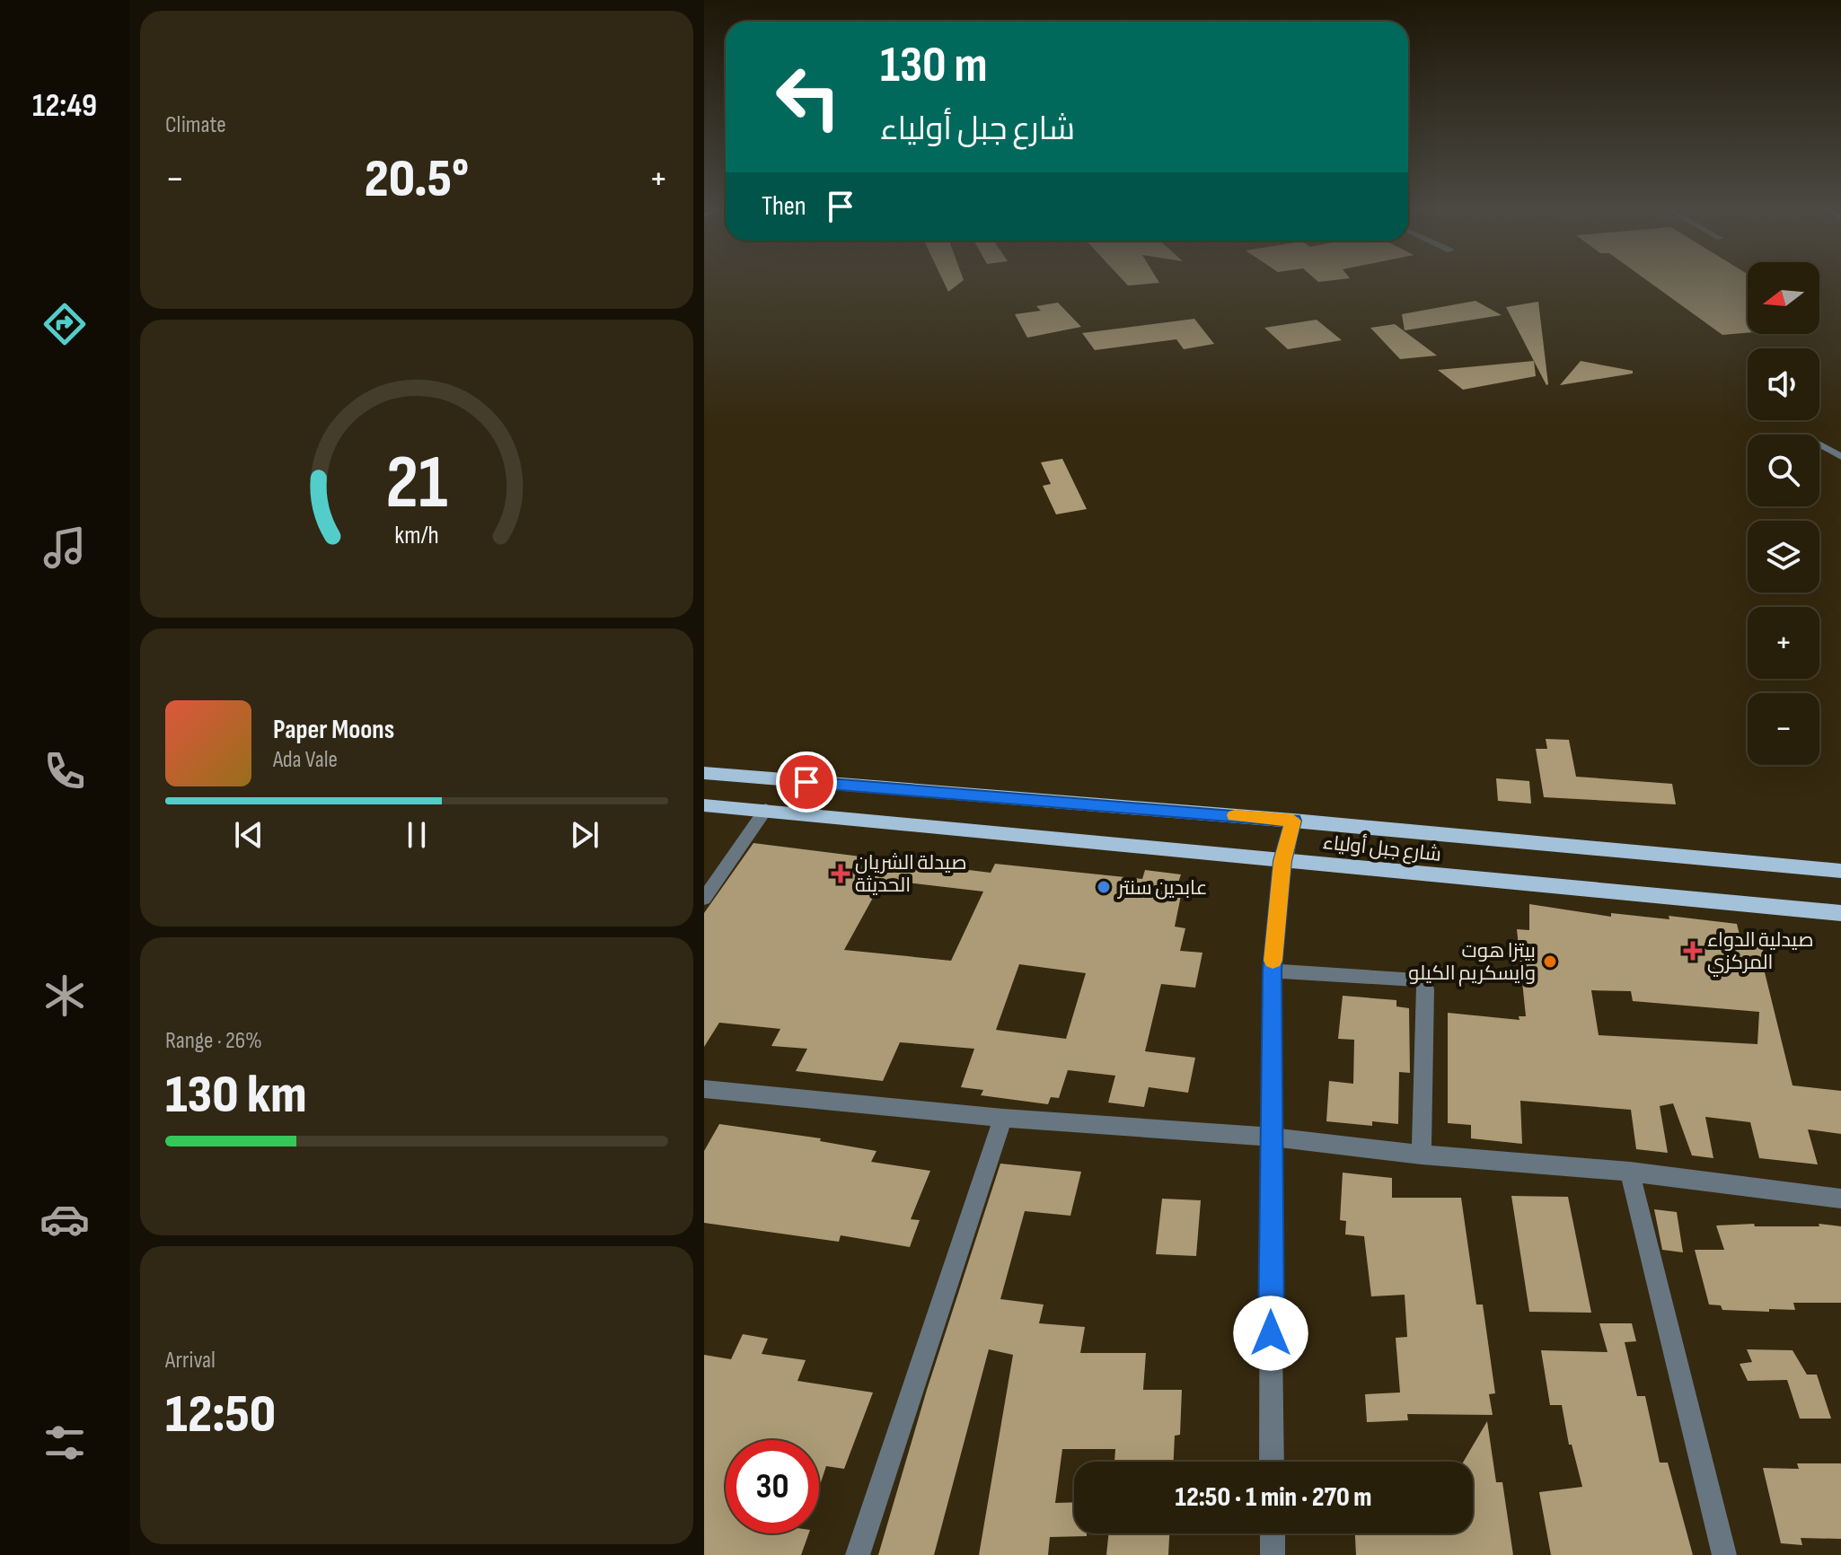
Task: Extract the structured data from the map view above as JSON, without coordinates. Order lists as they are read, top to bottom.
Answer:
{
  "streets": {
    "main road": ["شارع جبل أولياء"]
  },
  "places": {
    "health": ["صيدلة الشريان الحديثة", "صيدلية الدواء المركزي"],
    "other": ["عابدين سنتر", "بيتزا هوت وايسكريم الكيلو"]
  },
  "north": "left",
  "page": {
    "tabs": "12:49",
    "tile": [
      "Climate",
      ["Range · 26%", "130 km"],
      ["Arrival", "12:50"]
    ],
    "turn": ["130 m", "شارع جبل أولياء"],
    "heat": ["−", "20.5°", "+"],
    "then": "Then",
    "map_buttons": ["+", "−"],
    "song": ["Paper Moons", "Ada Vale"],
    "limit": "30",
    "trip": "12:50 · 1 min · 270 m",
    "gauge": ["21", "km/h"]
  }
}
